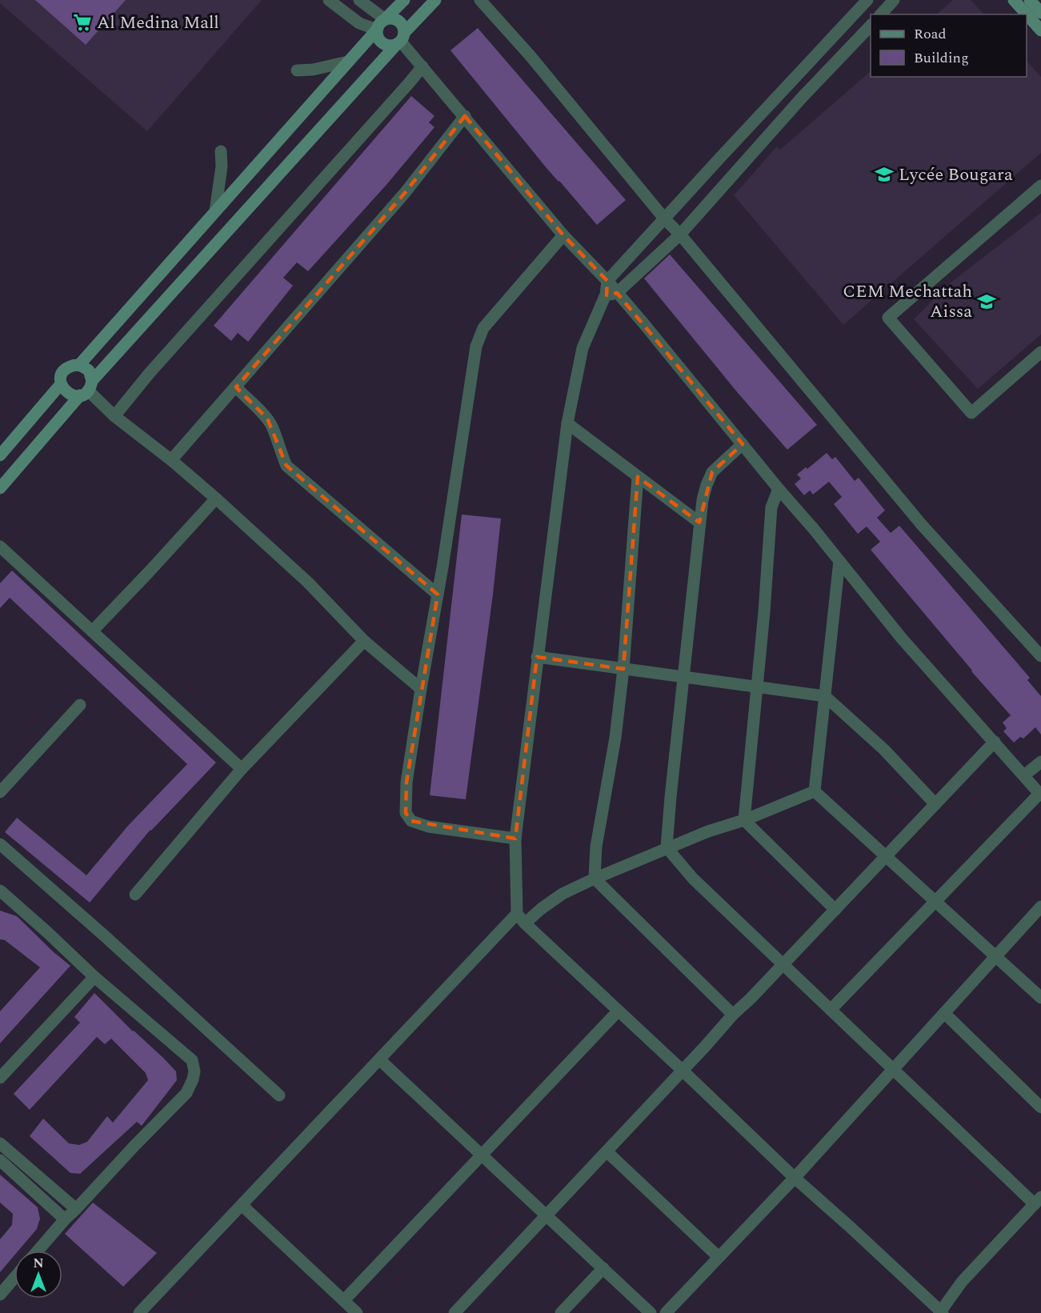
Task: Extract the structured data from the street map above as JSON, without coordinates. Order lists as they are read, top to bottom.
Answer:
{
  "places": {
    "supermarket": ["Al Medina Mall"],
    "school or university": ["Lycée Bougara", "CEM Mechattah Aissa"]
  },
  "legend": ["Road", "Building"],
  "north": "top"
}
